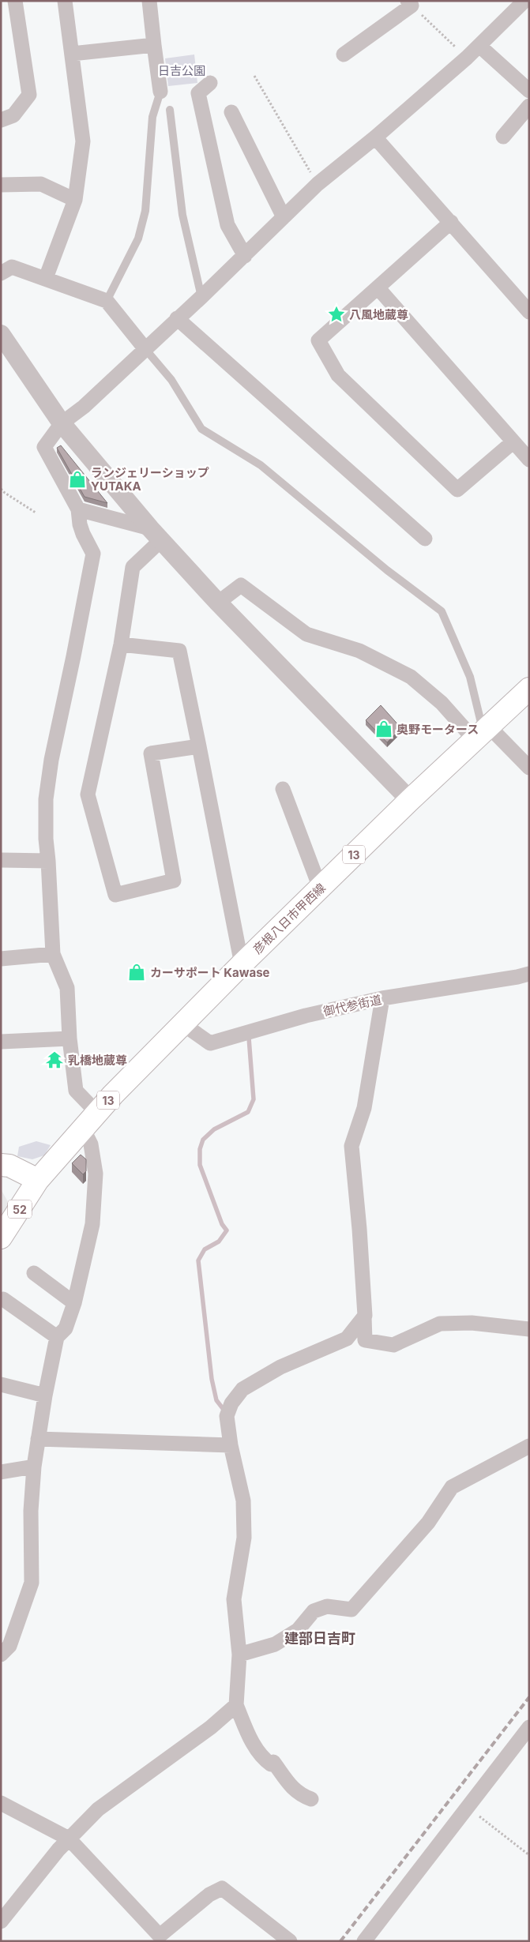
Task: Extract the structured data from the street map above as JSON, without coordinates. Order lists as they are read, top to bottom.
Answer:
{
  "streets": {
    "main road": ["13", "彦根八日市甲西線", "52"],
    "street": ["御代参街道"]
  },
  "crossings": [
    ["彦根八日市甲西線", "御代参街道"],
    ["彦根八日市甲西線", "52"]
  ],
  "districts": ["建部日吉町"],
  "parks": ["日吉公園"],
  "places": {
    "place": ["八風地蔵尊"],
    "shop": ["ランジェリーショップ YUTAKA", "奥野モータース", "カーサポート Kawase"],
    "temple": ["乳橋地蔵尊"]
  }
}
